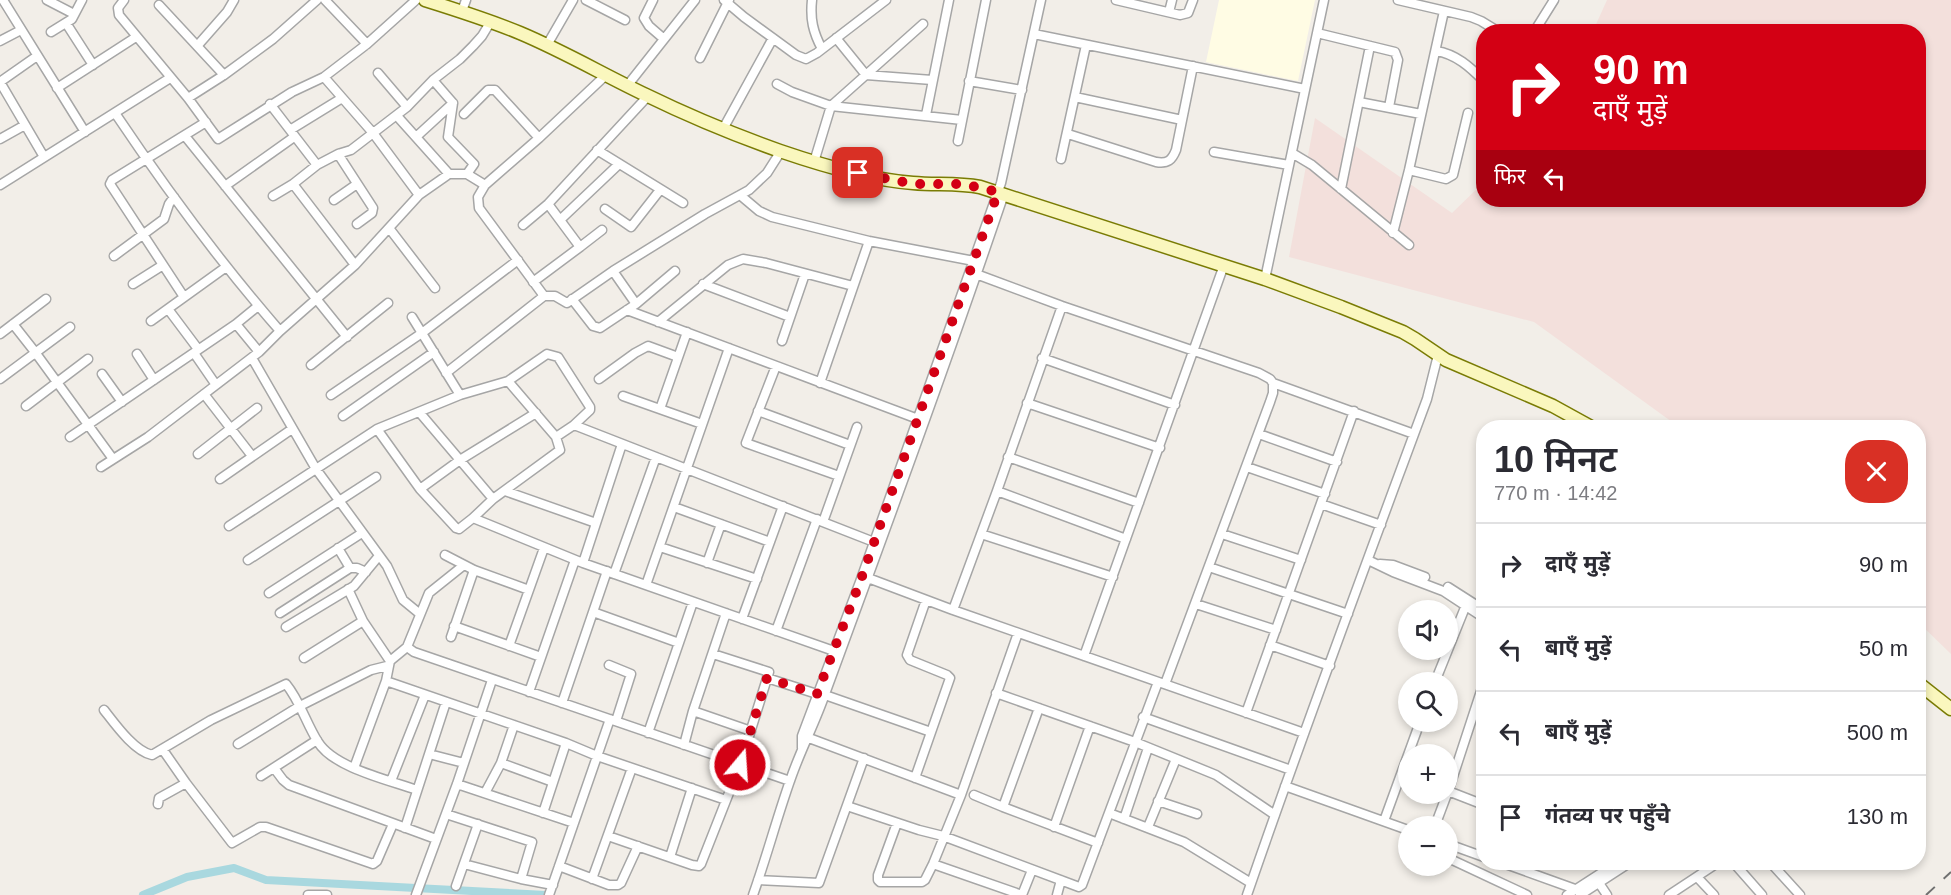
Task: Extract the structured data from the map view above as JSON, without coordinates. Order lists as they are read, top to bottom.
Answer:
{
  "page": {
    "turn": ["90 m", "दाएँ मुड़ें"],
    "then": "फिर",
    "heading": ["10 मिनट", "770 m · 14:42"],
    "list": [
      {
        "name": "दाएँ मुड़ें",
        "value": "90 m"
      },
      {
        "name": "बाएँ मुड़ें",
        "value": "50 m"
      },
      {
        "name": "बाएँ मुड़ें",
        "value": "500 m"
      },
      {
        "name": "गंतव्य पर पहुँचे",
        "value": "130 m"
      }
    ],
    "map_buttons": ["+", "−"]
  }
}
